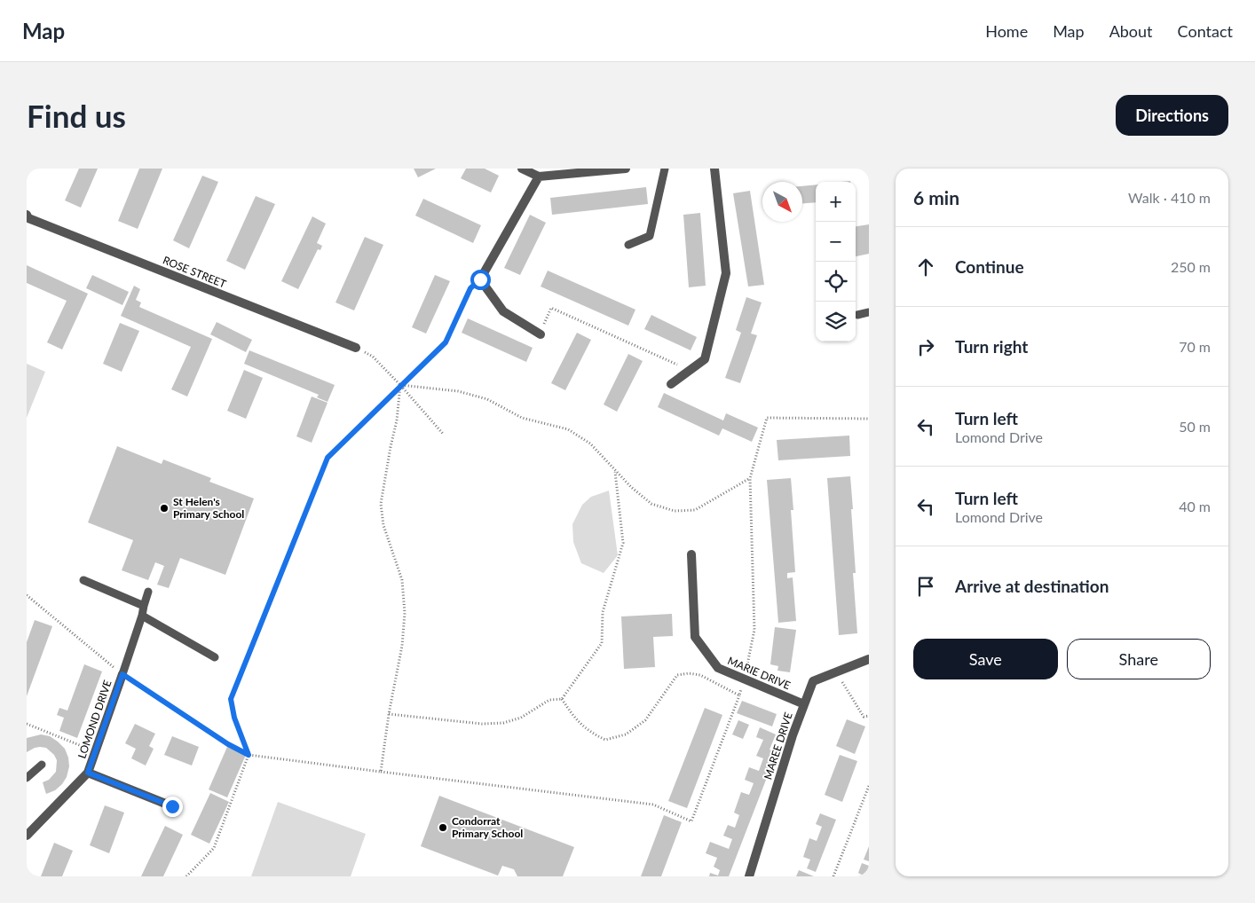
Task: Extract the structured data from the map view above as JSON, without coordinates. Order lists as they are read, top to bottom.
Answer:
{
  "streets": {
    "street": [
      "ROSE STREET",
      "MARIE DRIVE",
      "LOMOND DRIVE",
      "MAREE DRIVE"
    ]
  },
  "crossings": [
    ["MARIE DRIVE", "MAREE DRIVE"]
  ],
  "places": ["St Helen's Primary School", "Condorrat Primary School"],
  "north": "bottom right",
  "page": {
    "header": "Map",
    "nav": [
      "Home",
      "Map",
      "About",
      "Contact"
    ],
    "buttons": [
      "Directions",
      ["Save", "Share"]
    ],
    "title": "Find us",
    "heading": ["6 min", "Walk · 410 m"],
    "map_buttons": ["+", "−"],
    "list": [
      ["Continue", "250 m"],
      ["Turn right", "70 m"],
      ["Turn left", "Lomond Drive", "50 m"],
      ["Turn left", "Lomond Drive", "40 m"],
      "Arrive at destination"
    ]
  }
}
